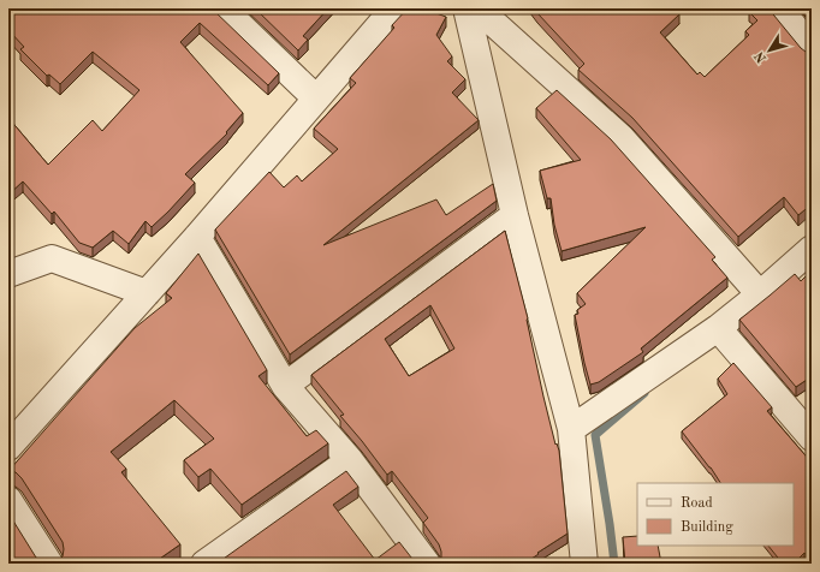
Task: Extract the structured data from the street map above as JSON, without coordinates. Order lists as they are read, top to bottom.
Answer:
{
  "legend": ["Road", "Building"],
  "north": "bottom left"
}
